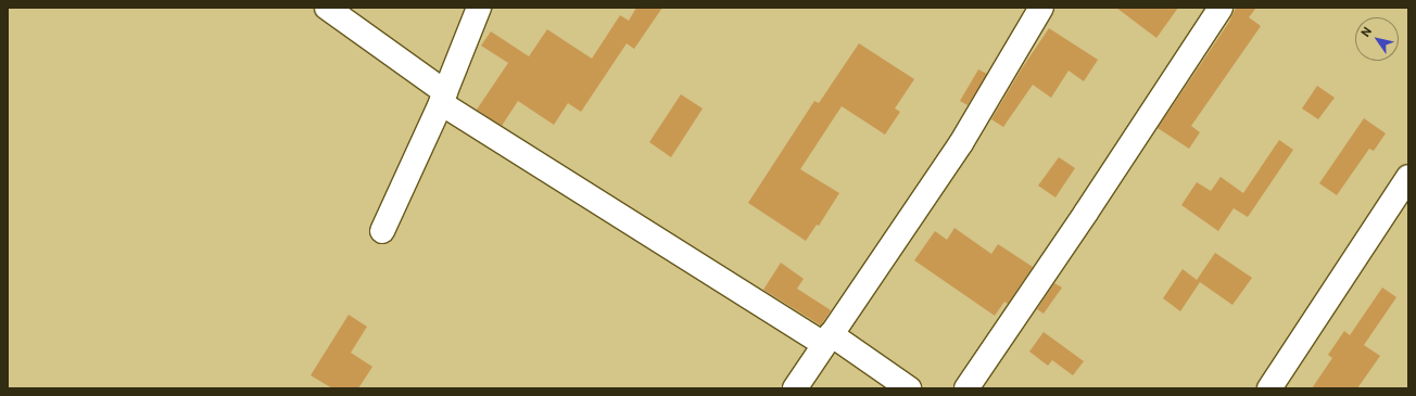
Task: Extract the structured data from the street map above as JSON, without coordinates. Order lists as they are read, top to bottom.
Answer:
{
  "north": "top left"
}
